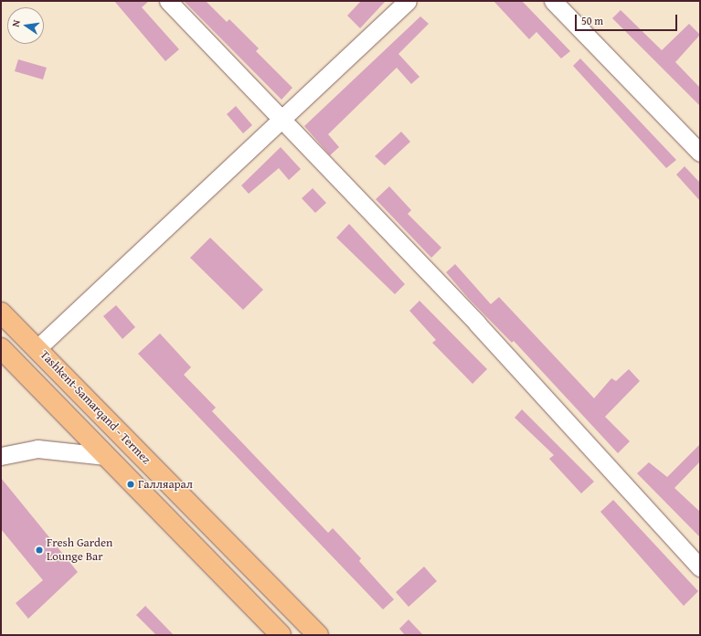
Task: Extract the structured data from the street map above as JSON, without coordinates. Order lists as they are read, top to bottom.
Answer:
{
  "streets": {
    "highway": ["Tashkent-Samarqand - Termez"]
  },
  "places": ["Галляарал", "Fresh Garden Lounge Bar"],
  "scale_bar": "50 m",
  "north": "left"
}
